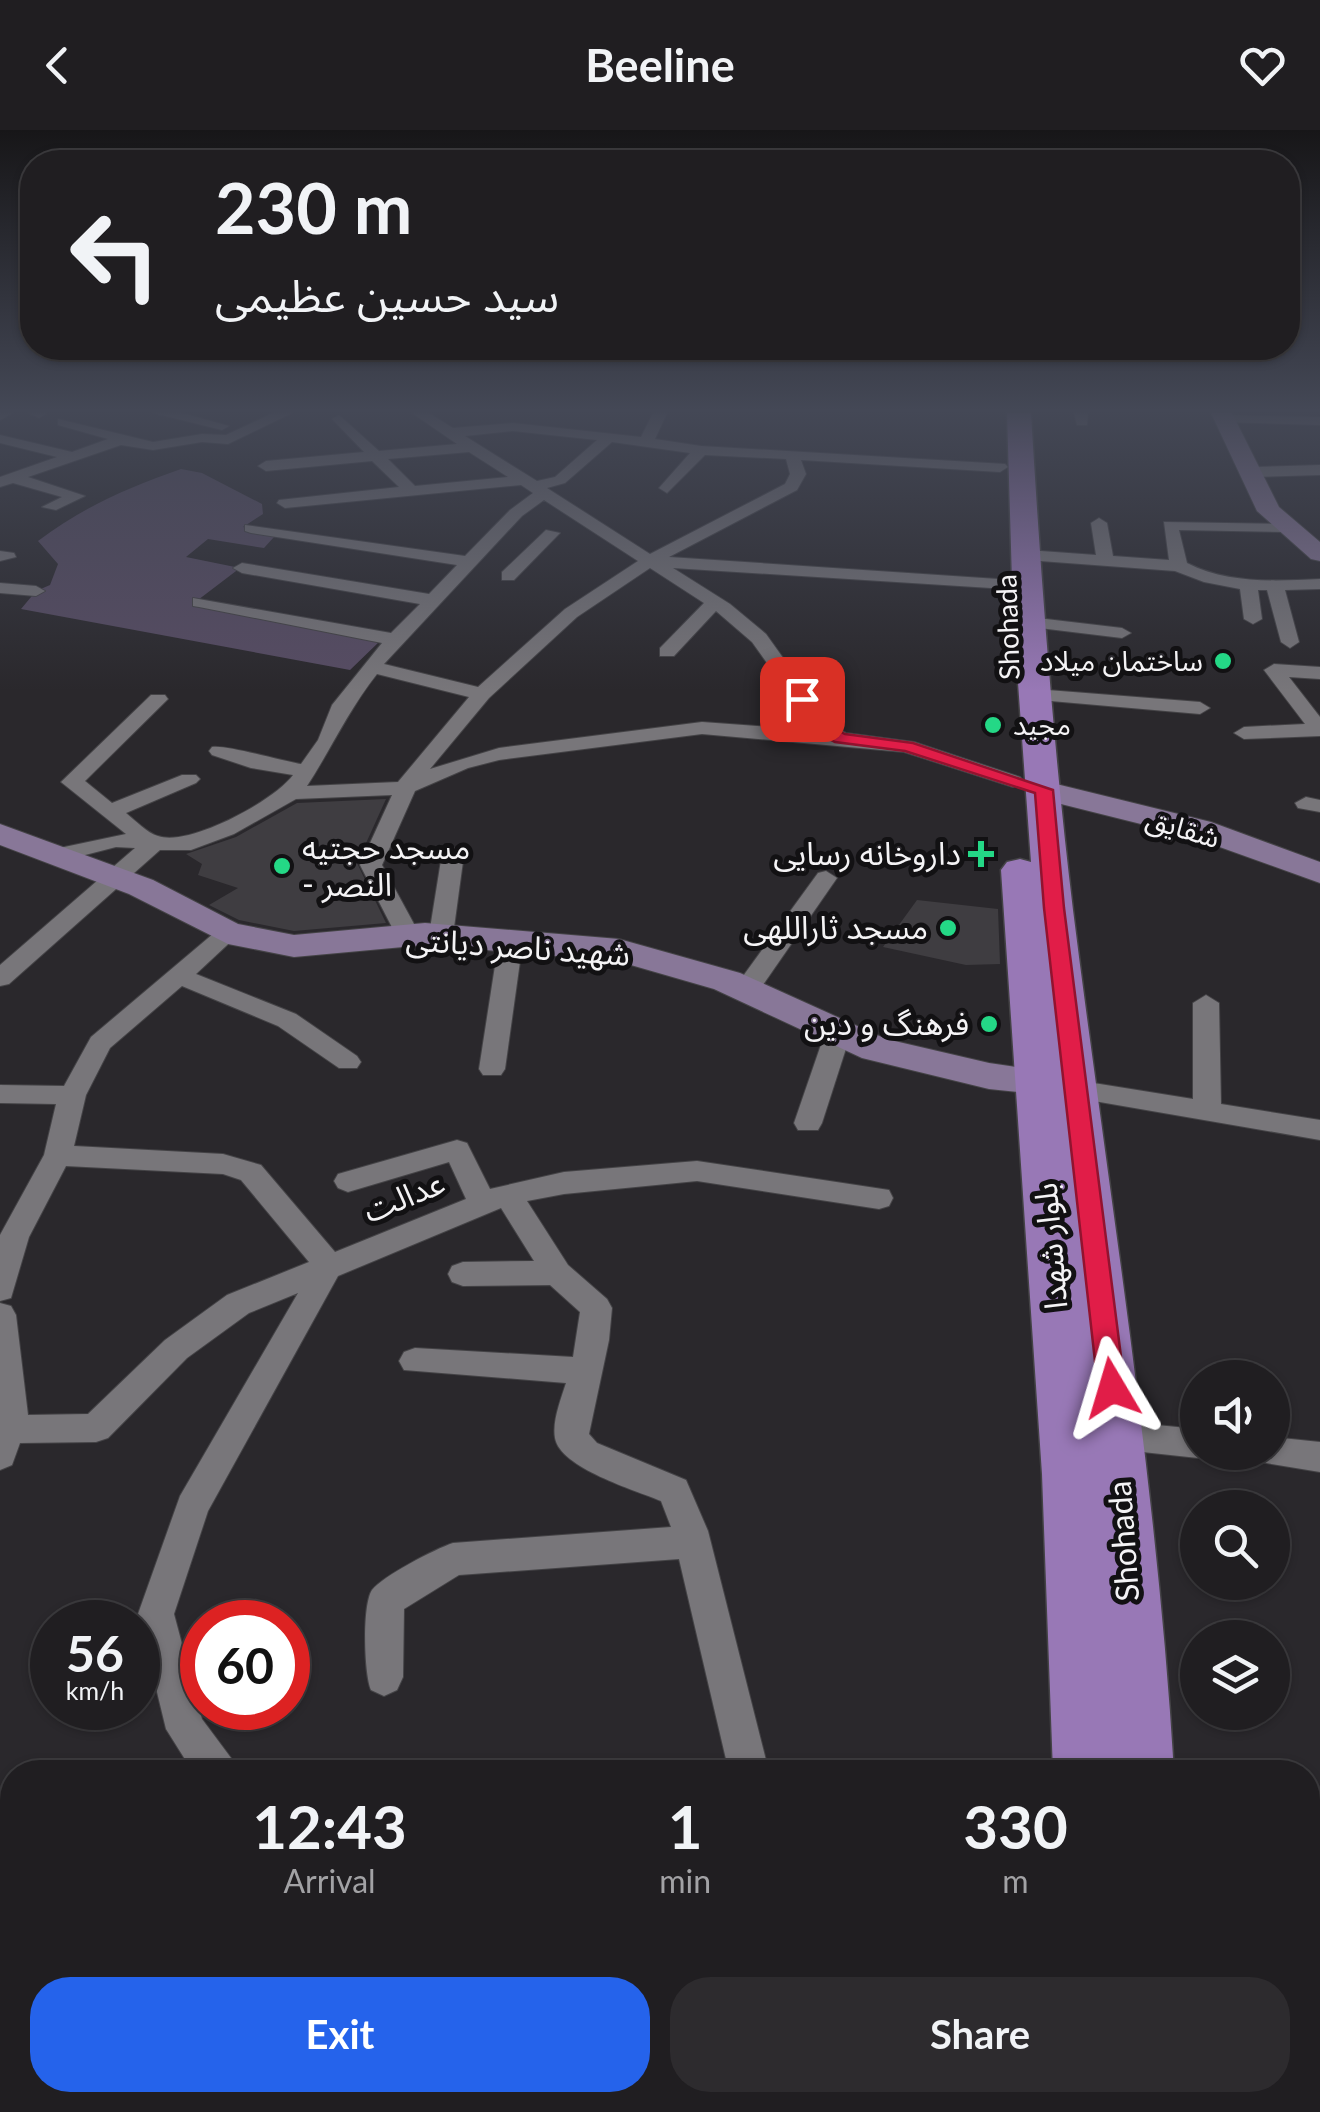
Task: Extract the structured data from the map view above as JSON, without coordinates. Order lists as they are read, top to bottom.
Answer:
{
  "streets": {
    "main road": [
      "Shohada",
      "شقایق",
      "شهید ناصر دیانتی",
      "بلوار شهدا"
    ],
    "street": ["عدالت"]
  },
  "crossings": [
    ["Shohada", "شقایق"],
    ["Shohada", "شهید ناصر دیانتی"],
    ["Shohada", "بلوار شهدا"],
    ["شهید ناصر دیانتی", "بلوار شهدا"]
  ],
  "places": {
    "other": [
      "ساختمان میلاد",
      "مجید",
      "مسجد حجتیه - النصر",
      "مسجد ثاراللهی",
      "فرهنگ و دین"
    ],
    "health": ["داروخانه رسایی"]
  },
  "page": {
    "header": "Beeline",
    "turn": ["230 m", "سید حسین عظیمی"],
    "speed": "56 km/h",
    "limit": "60",
    "eta": [
      "12:43",
      "Arrival",
      "1",
      "min",
      "330",
      "m"
    ],
    "buttons": ["Exit", "Share"]
  }
}
